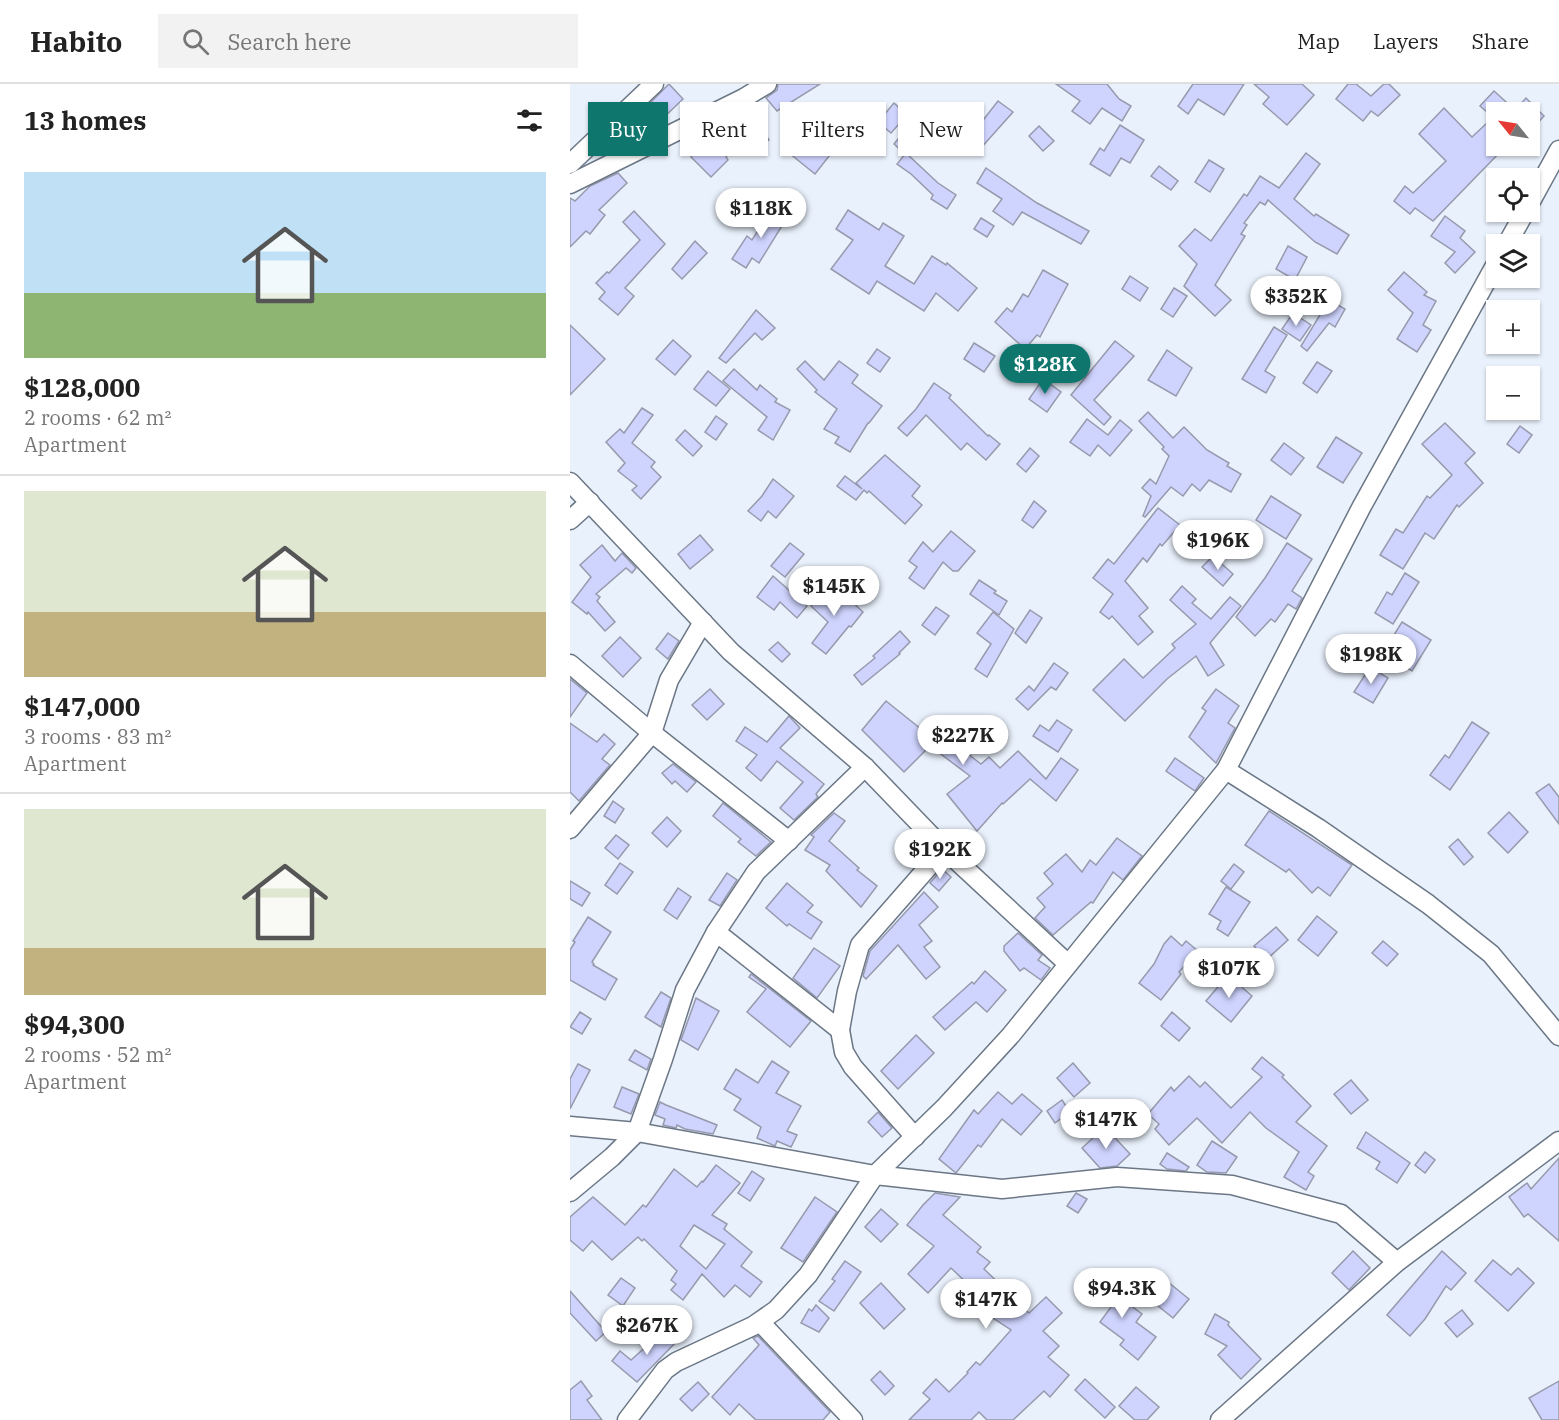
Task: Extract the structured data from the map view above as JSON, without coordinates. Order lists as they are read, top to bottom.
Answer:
{
  "north": "top left",
  "page": {
    "header": "Habito",
    "search": "Search here",
    "nav": ["Map", "Layers", "Share"],
    "heading": "13 homes",
    "map_buttons": ["+", "−"],
    "chip": [
      "Buy",
      "Rent",
      "Filters",
      "New"
    ],
    "list": [
      {
        "name": "$128,000",
        "note": "2 rooms · 62 m² · Apartment"
      },
      {
        "name": "$147,000",
        "note": "3 rooms · 83 m² · Apartment"
      },
      {
        "name": "$94,300",
        "note": "2 rooms · 52 m² · Apartment"
      }
    ],
    "price": [
      "$118K",
      "$352K",
      "$128K",
      "$196K",
      "$145K",
      "$198K",
      "$227K",
      "$192K",
      "$107K",
      "$147K",
      "$94.3K",
      "$147K",
      "$267K"
    ]
  }
}
